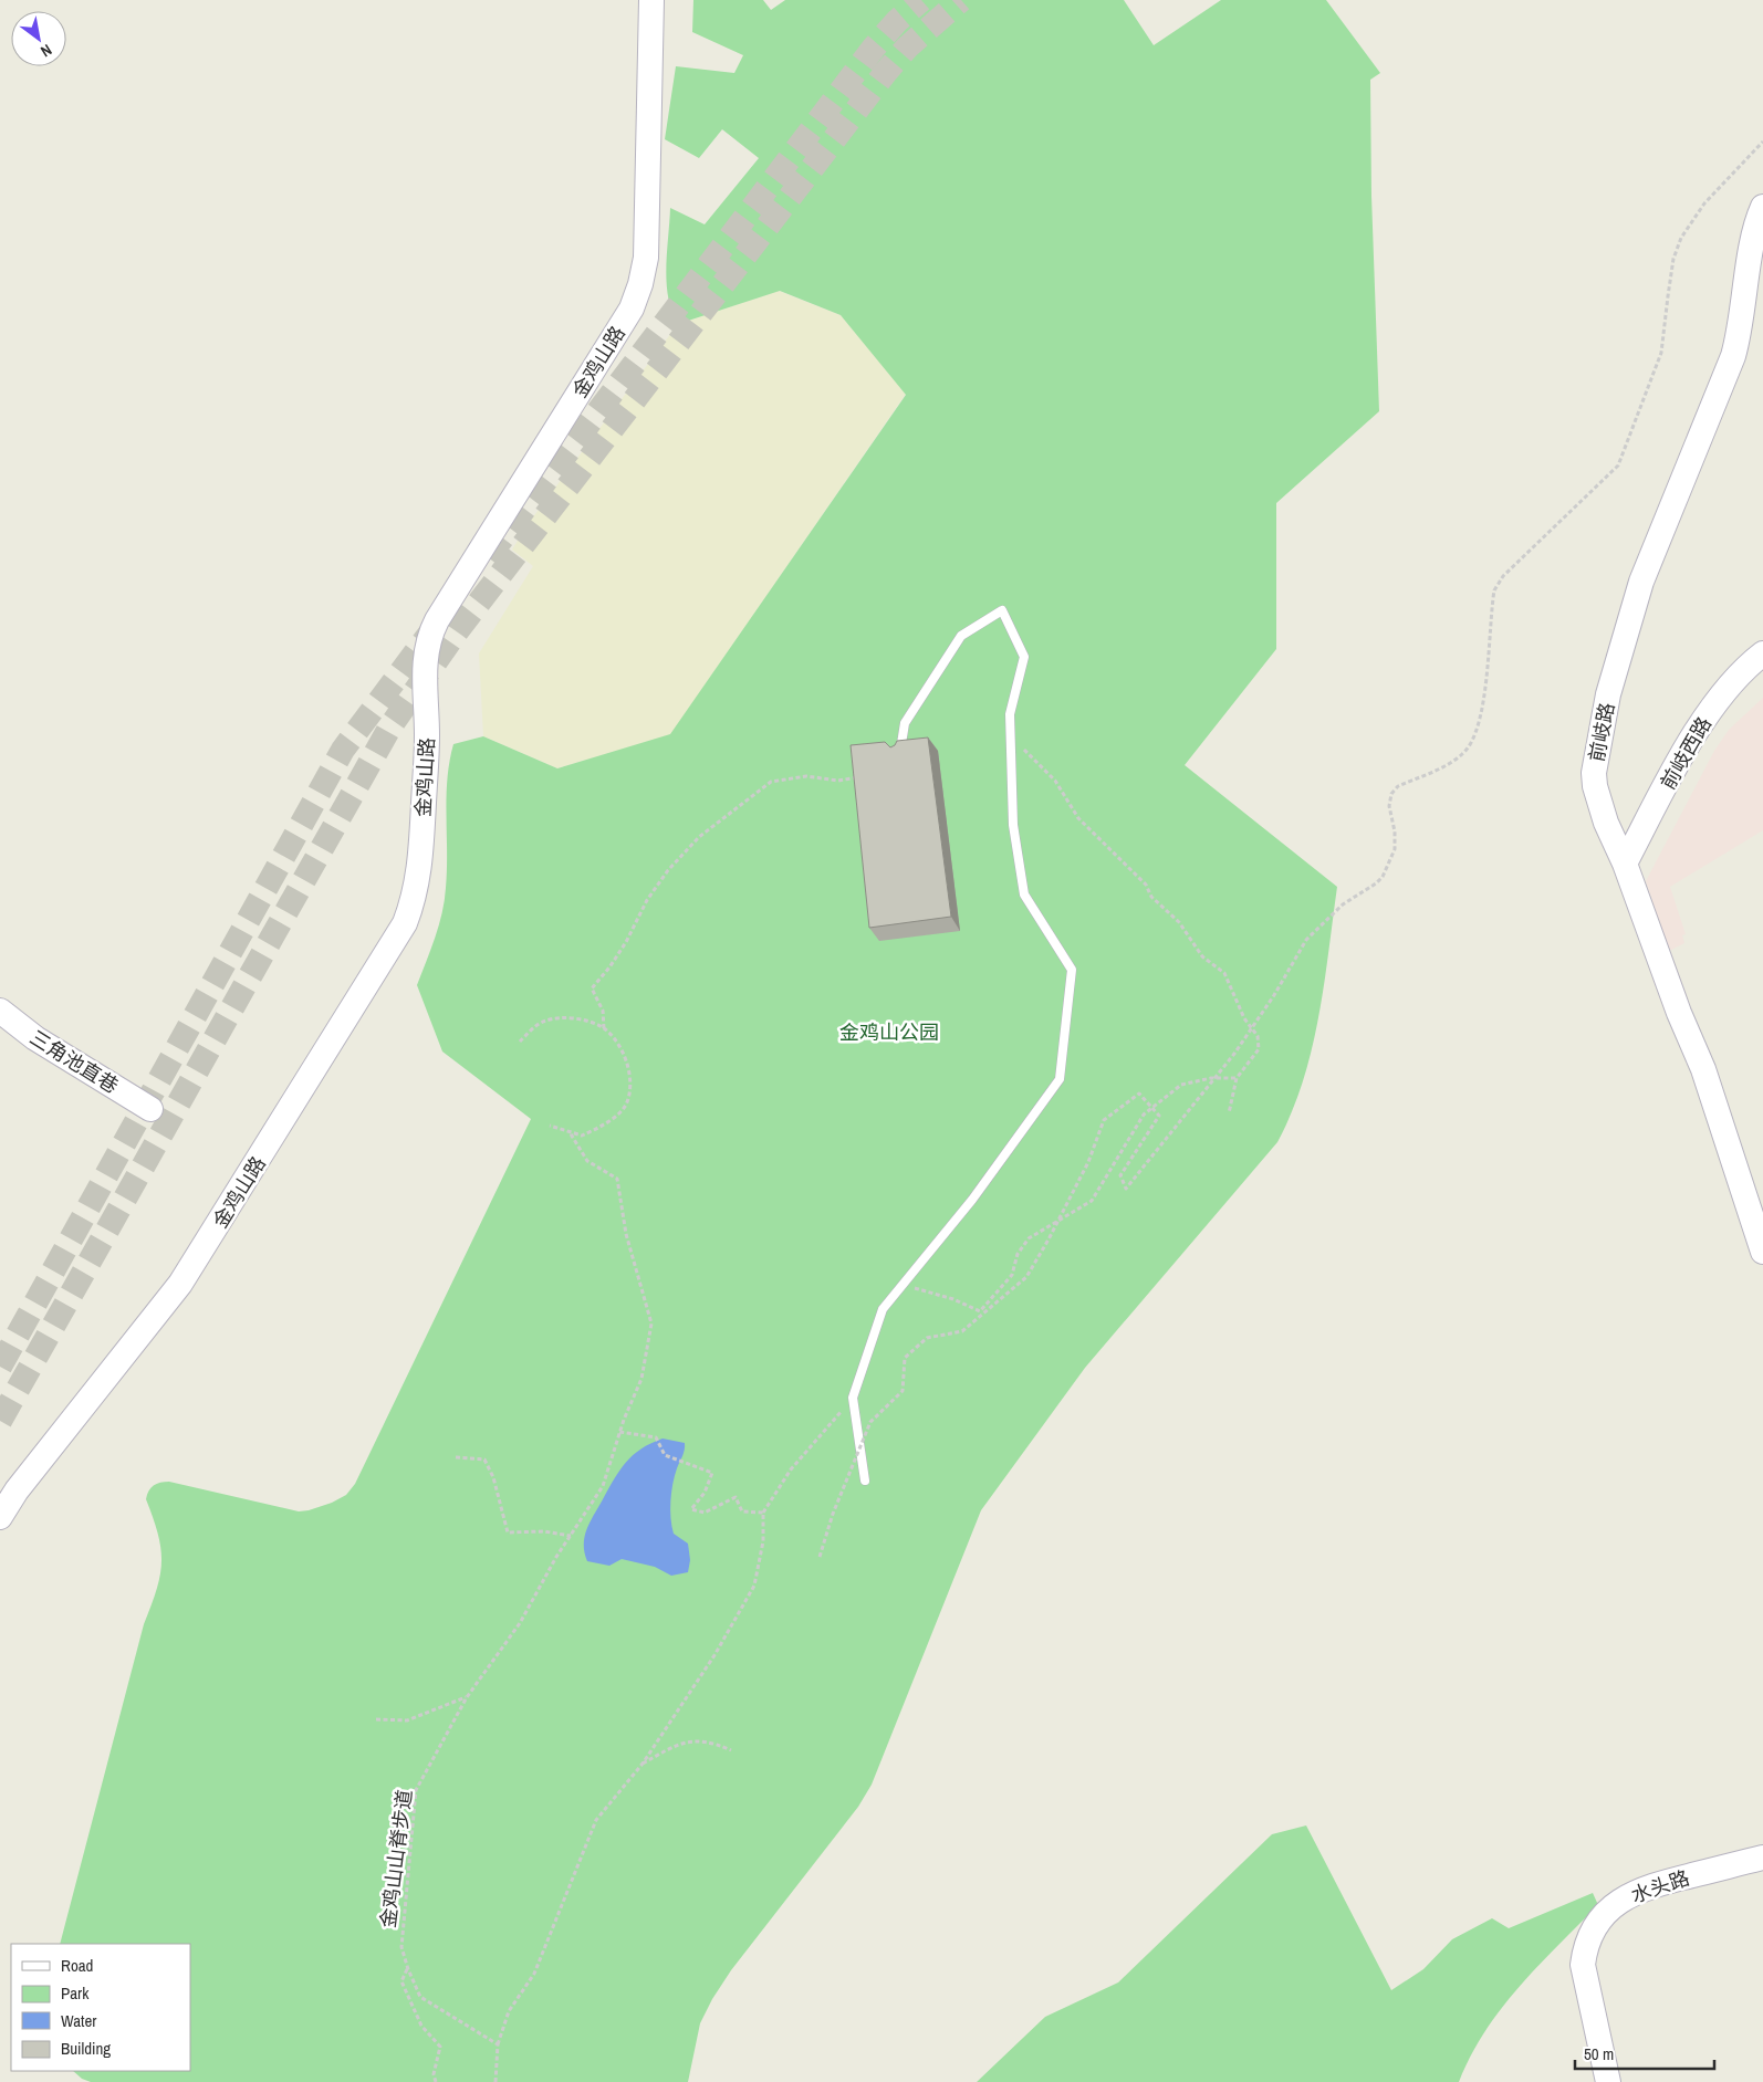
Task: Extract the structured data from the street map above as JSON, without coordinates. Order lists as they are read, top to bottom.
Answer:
{
  "streets": {
    "street": [
      "金鸡山路",
      "前岐路",
      "前岐西路",
      "三角池直巷",
      "水头路"
    ],
    "path": ["金鸡山山脊步道"]
  },
  "crossings": [
    ["前岐路", "前岐西路"]
  ],
  "parks": ["金鸡山公园"],
  "legend": [
    "Road",
    "Park",
    "Water",
    "Building"
  ],
  "scale_bar": "50 m",
  "north": "bottom right"
}
